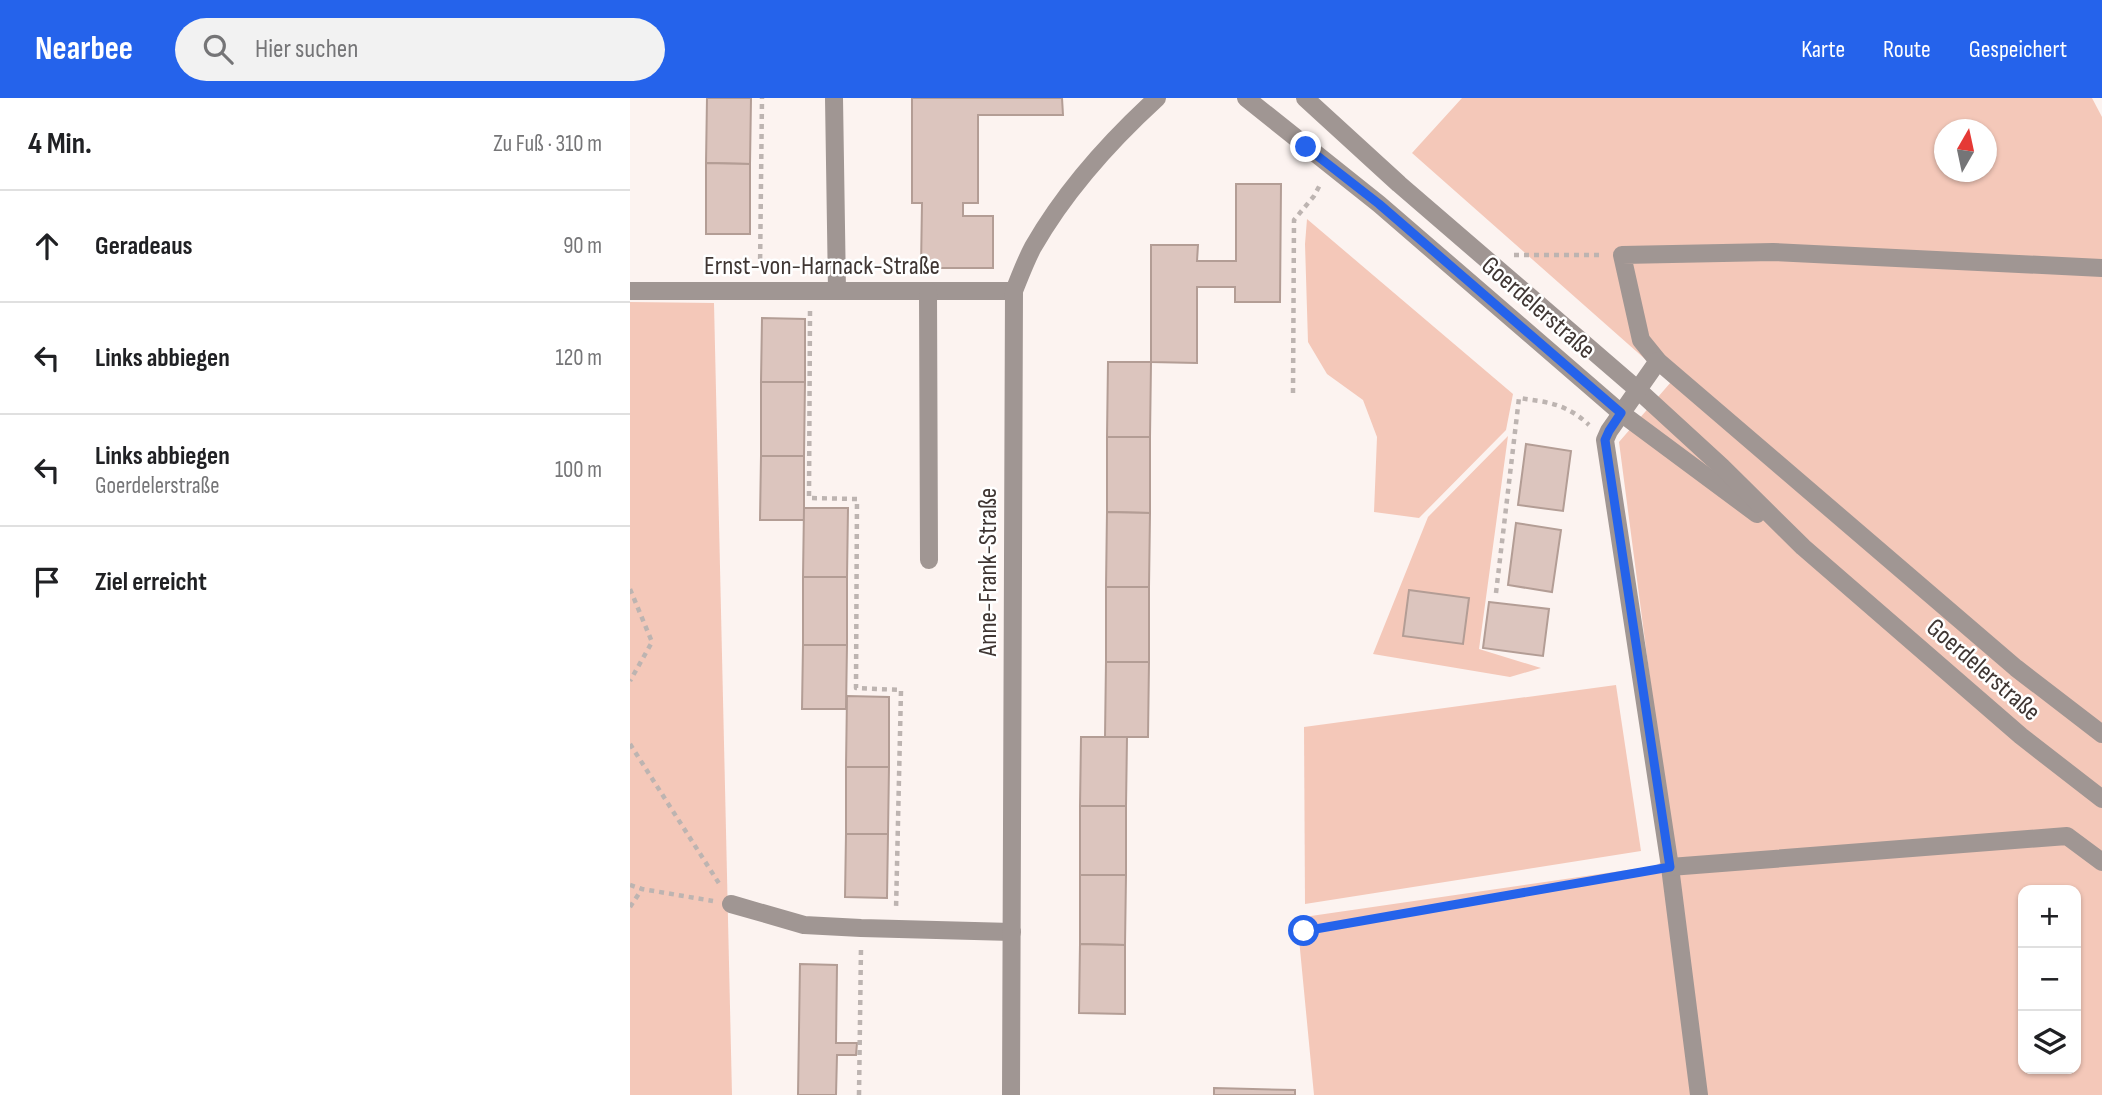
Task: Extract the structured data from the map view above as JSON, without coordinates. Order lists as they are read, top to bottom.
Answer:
{
  "streets": {
    "street": ["Ernst-von-Harnack-Straße", "Goerdelerstraße", "Anne-Frank-Straße"]
  },
  "crossings": [
    ["Ernst-von-Harnack-Straße", "Anne-Frank-Straße"]
  ],
  "north": "top",
  "page": {
    "header": "Nearbee",
    "search": "Hier suchen",
    "nav": ["Karte", "Route", "Gespeichert"],
    "heading": ["4 Min.", "Zu Fuß · 310 m"],
    "list": [
      ["Geradeaus", "90 m"],
      ["Links abbiegen", "120 m"],
      ["Links abbiegen", "Goerdelerstraße", "100 m"],
      "Ziel erreicht"
    ],
    "map_buttons": ["+", "−"]
  }
}
